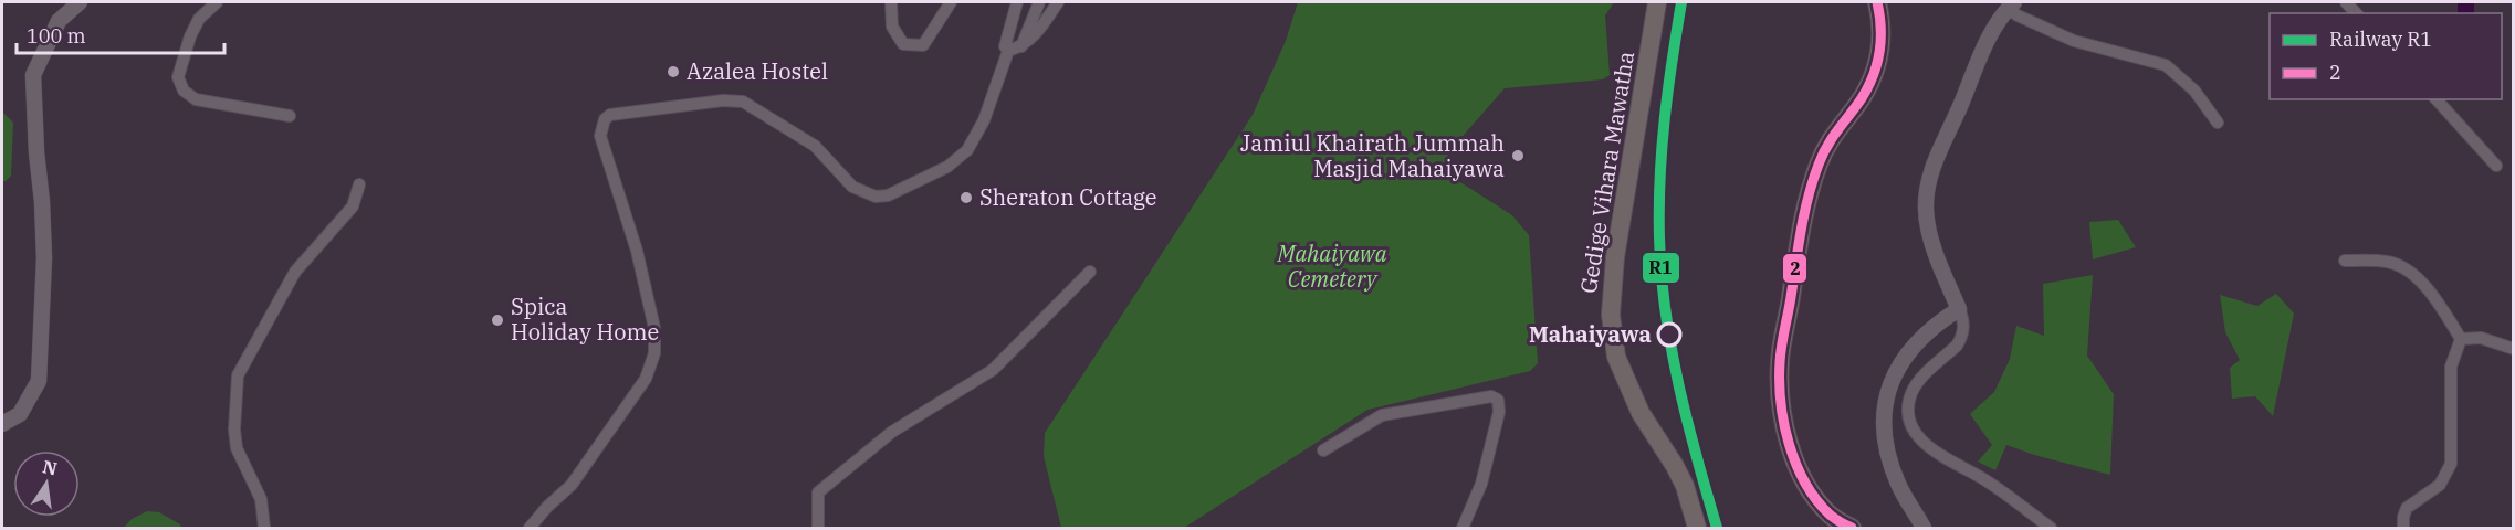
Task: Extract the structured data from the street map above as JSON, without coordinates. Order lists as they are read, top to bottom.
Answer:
{
  "streets": {
    "main road": ["Gedige Vihara Mawatha"]
  },
  "parks": ["Mahaiyawa Cemetery"],
  "places": [
    "Azalea Hostel",
    "Jamiul Khairath Jummah Masjid Mahaiyawa",
    "Sheraton Cottage",
    "Spica Holiday Home",
    "Mahaiyawa"
  ],
  "lines": ["rail line R1", "transit line 2"],
  "legend": ["Railway R1", "2"],
  "scale_bar": "100 m",
  "north": "top"
}
